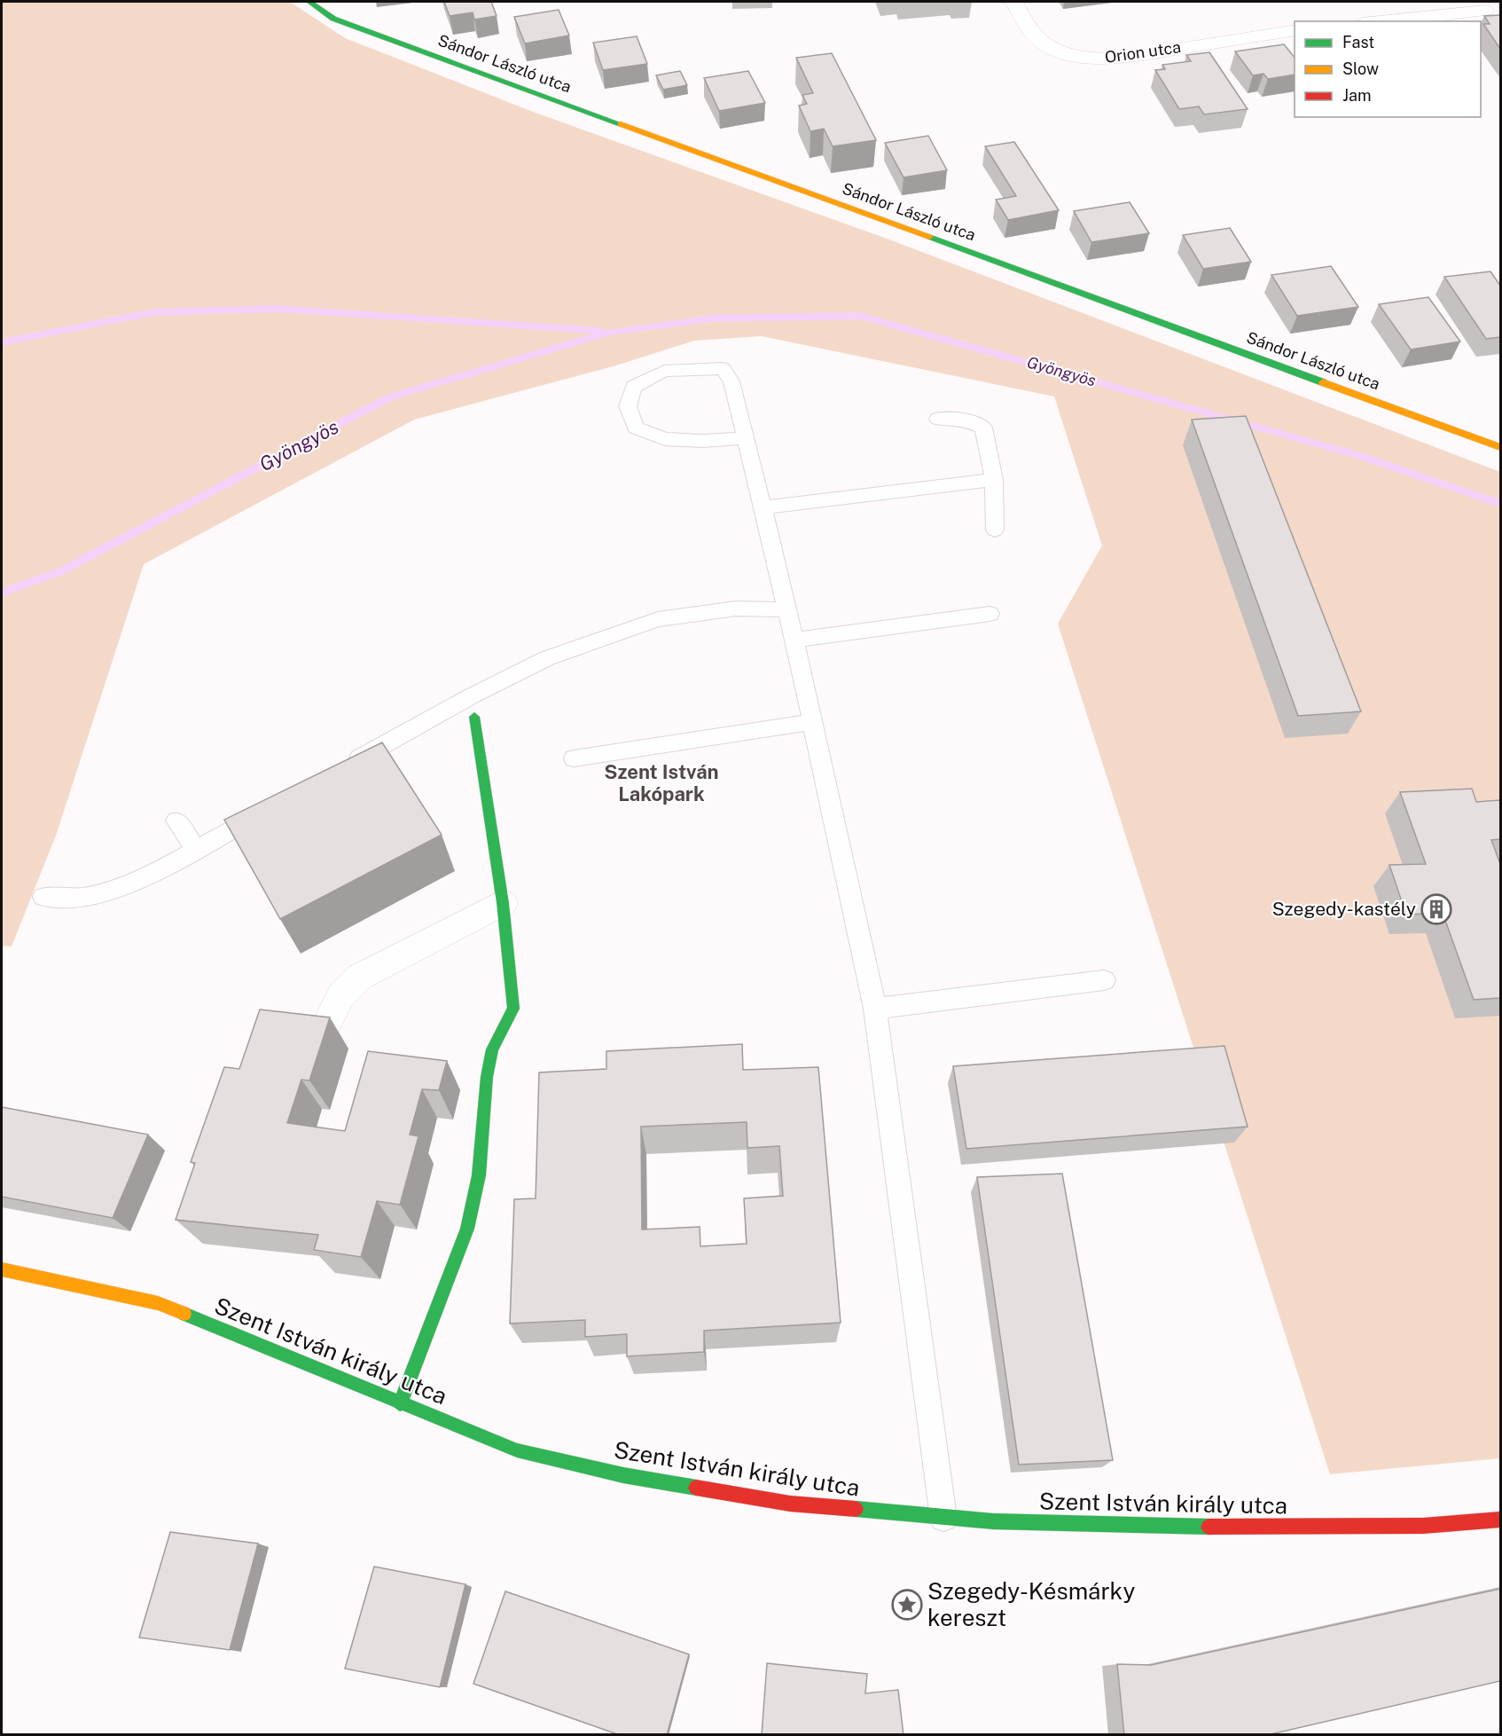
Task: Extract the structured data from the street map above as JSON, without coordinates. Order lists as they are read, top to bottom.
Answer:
{
  "streets": {
    "street": ["Orion utca", "Sándor László utca", "Szent István király utca"]
  },
  "districts": ["Szent István Lakópark"],
  "water": ["Gyöngyös"],
  "places": {
    "building": ["Szegedy-kastély"],
    "place": ["Szegedy-Késmárky kereszt"]
  },
  "legend": ["Fast", "Slow", "Jam"]
}
